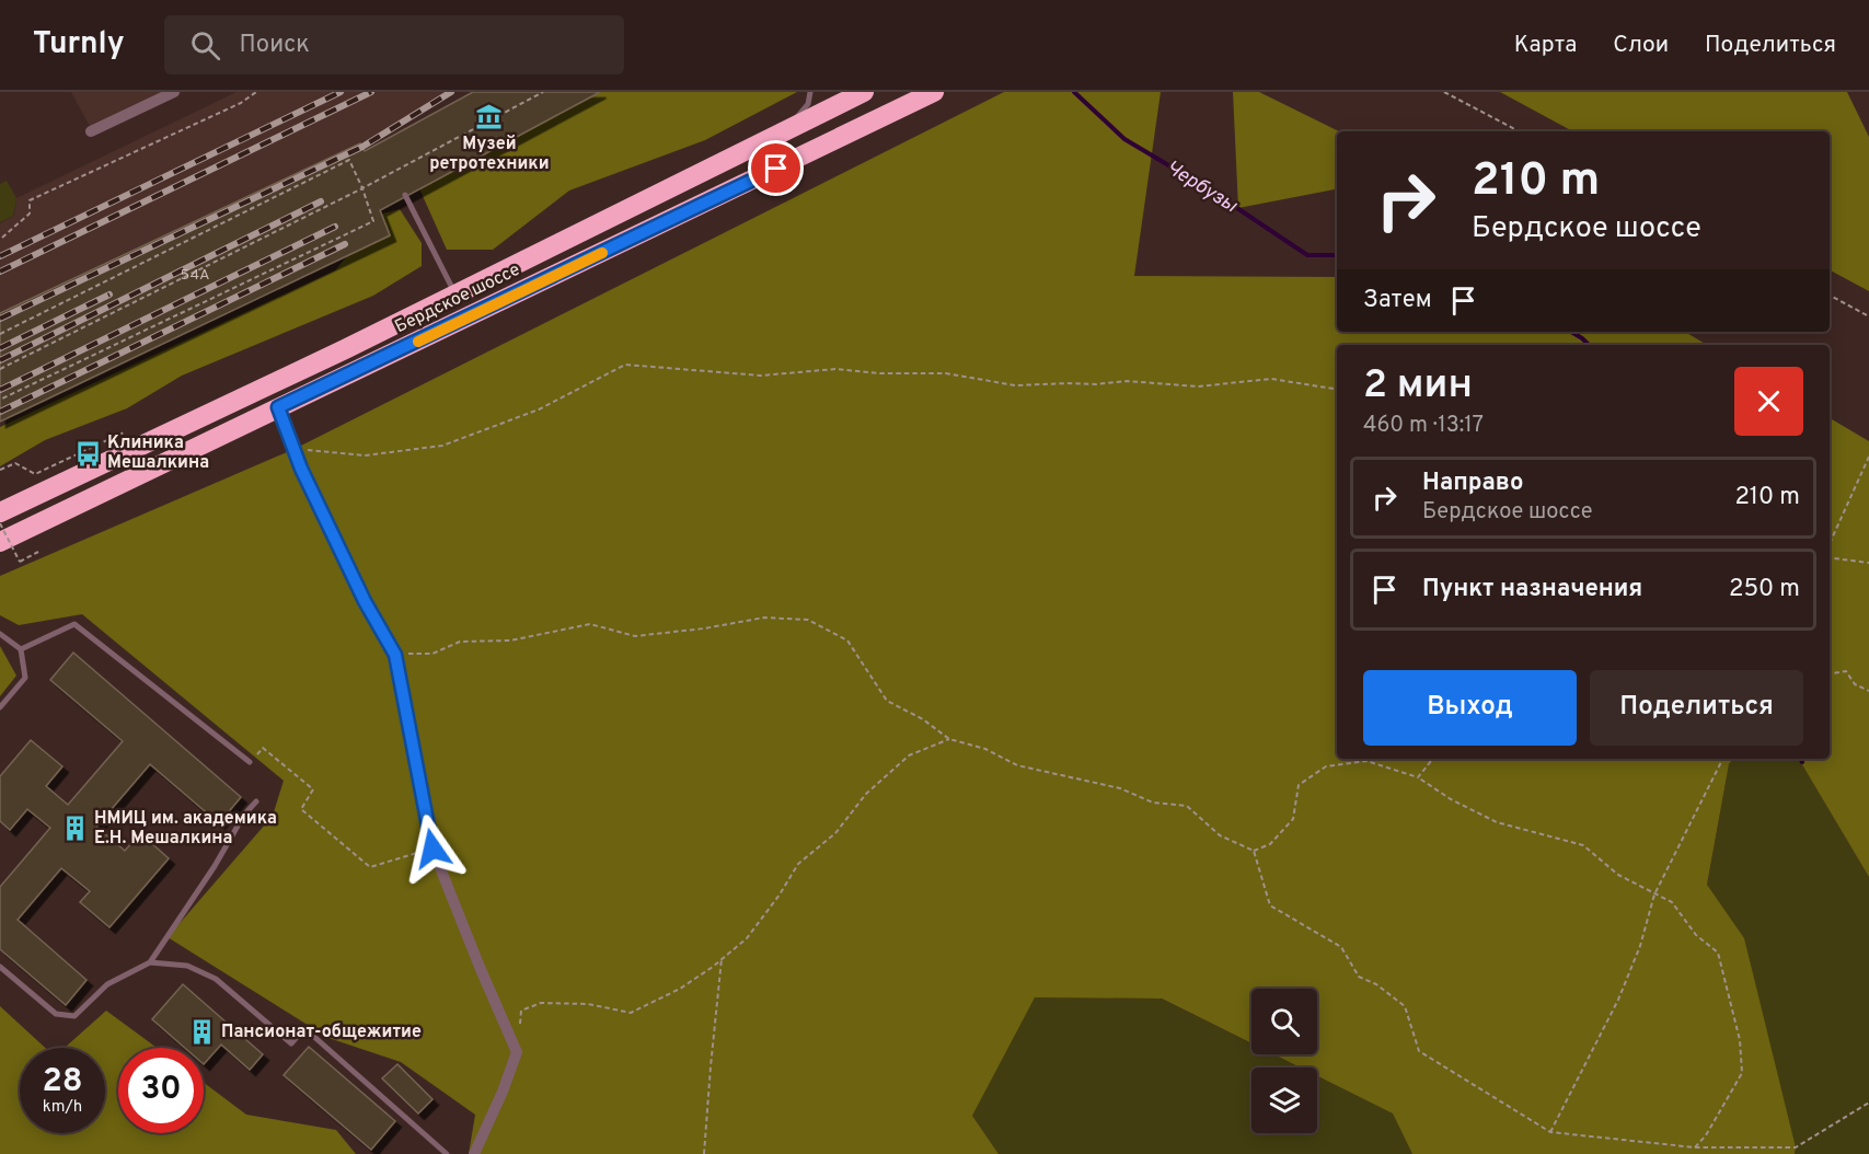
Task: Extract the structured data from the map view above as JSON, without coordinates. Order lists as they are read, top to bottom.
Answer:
{
  "streets": {
    "highway": ["Бердское шоссе"]
  },
  "water": ["Чербузы"],
  "places": {
    "museum": ["Музей ретротехники"],
    "bus stop": ["Клиника Мешалкина"],
    "building": ["НМИЦ им. академика Е.Н. Мешалкина", "Пансионат-общежитие"]
  },
  "house_numbers": ["54А"],
  "page": {
    "header": "Turnly",
    "search": "Поиск",
    "nav": ["Карта", "Слои", "Поделиться"],
    "turn": ["210 m", "Бердское шоссе"],
    "then": "Затем",
    "heading": ["2 мин", "460 m · 13:17"],
    "list": [
      {
        "name": "Направо",
        "note": "Бердское шоссе",
        "value": "210 m"
      },
      {
        "name": "Пункт назначения",
        "value": "250 m"
      }
    ],
    "buttons": ["Выход", "Поделиться"],
    "speed": "28 km/h",
    "limit": "30"
  }
}
